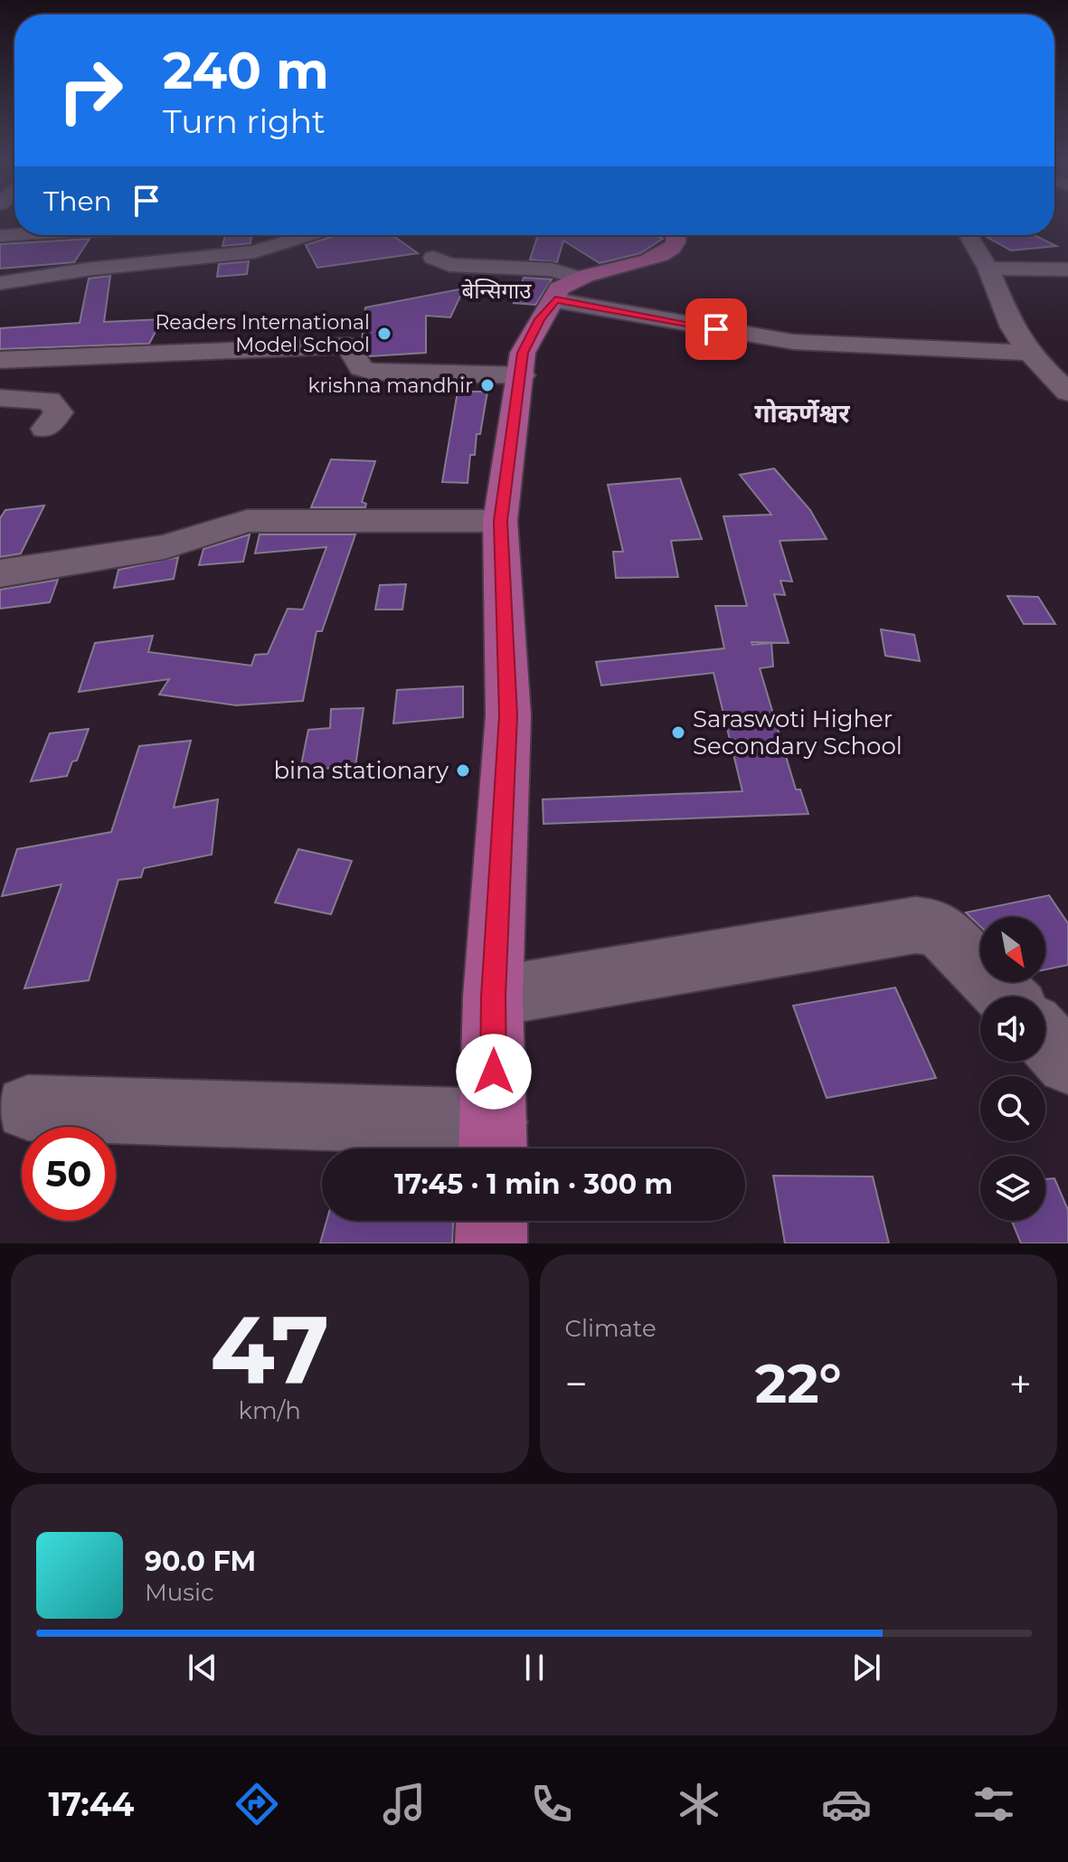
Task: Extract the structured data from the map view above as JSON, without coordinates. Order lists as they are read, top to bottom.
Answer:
{
  "districts": ["बेन्सिगाउ", "गोकर्णेश्वर"],
  "places": [
    "Readers International Model School",
    "krishna mandhir",
    "Saraswoti Higher Secondary School",
    "bina stationary"
  ],
  "north": "bottom right",
  "page": {
    "turn": ["240 m", "Turn right"],
    "then": "Then",
    "limit": "50",
    "trip": "17:45 · 1 min · 300 m",
    "tile": [
      ["47", "km/h"],
      "Climate"
    ],
    "heat": ["−", "22°", "+"],
    "song": ["90.0 FM", "Music"],
    "tabs": "17:44"
  }
}
